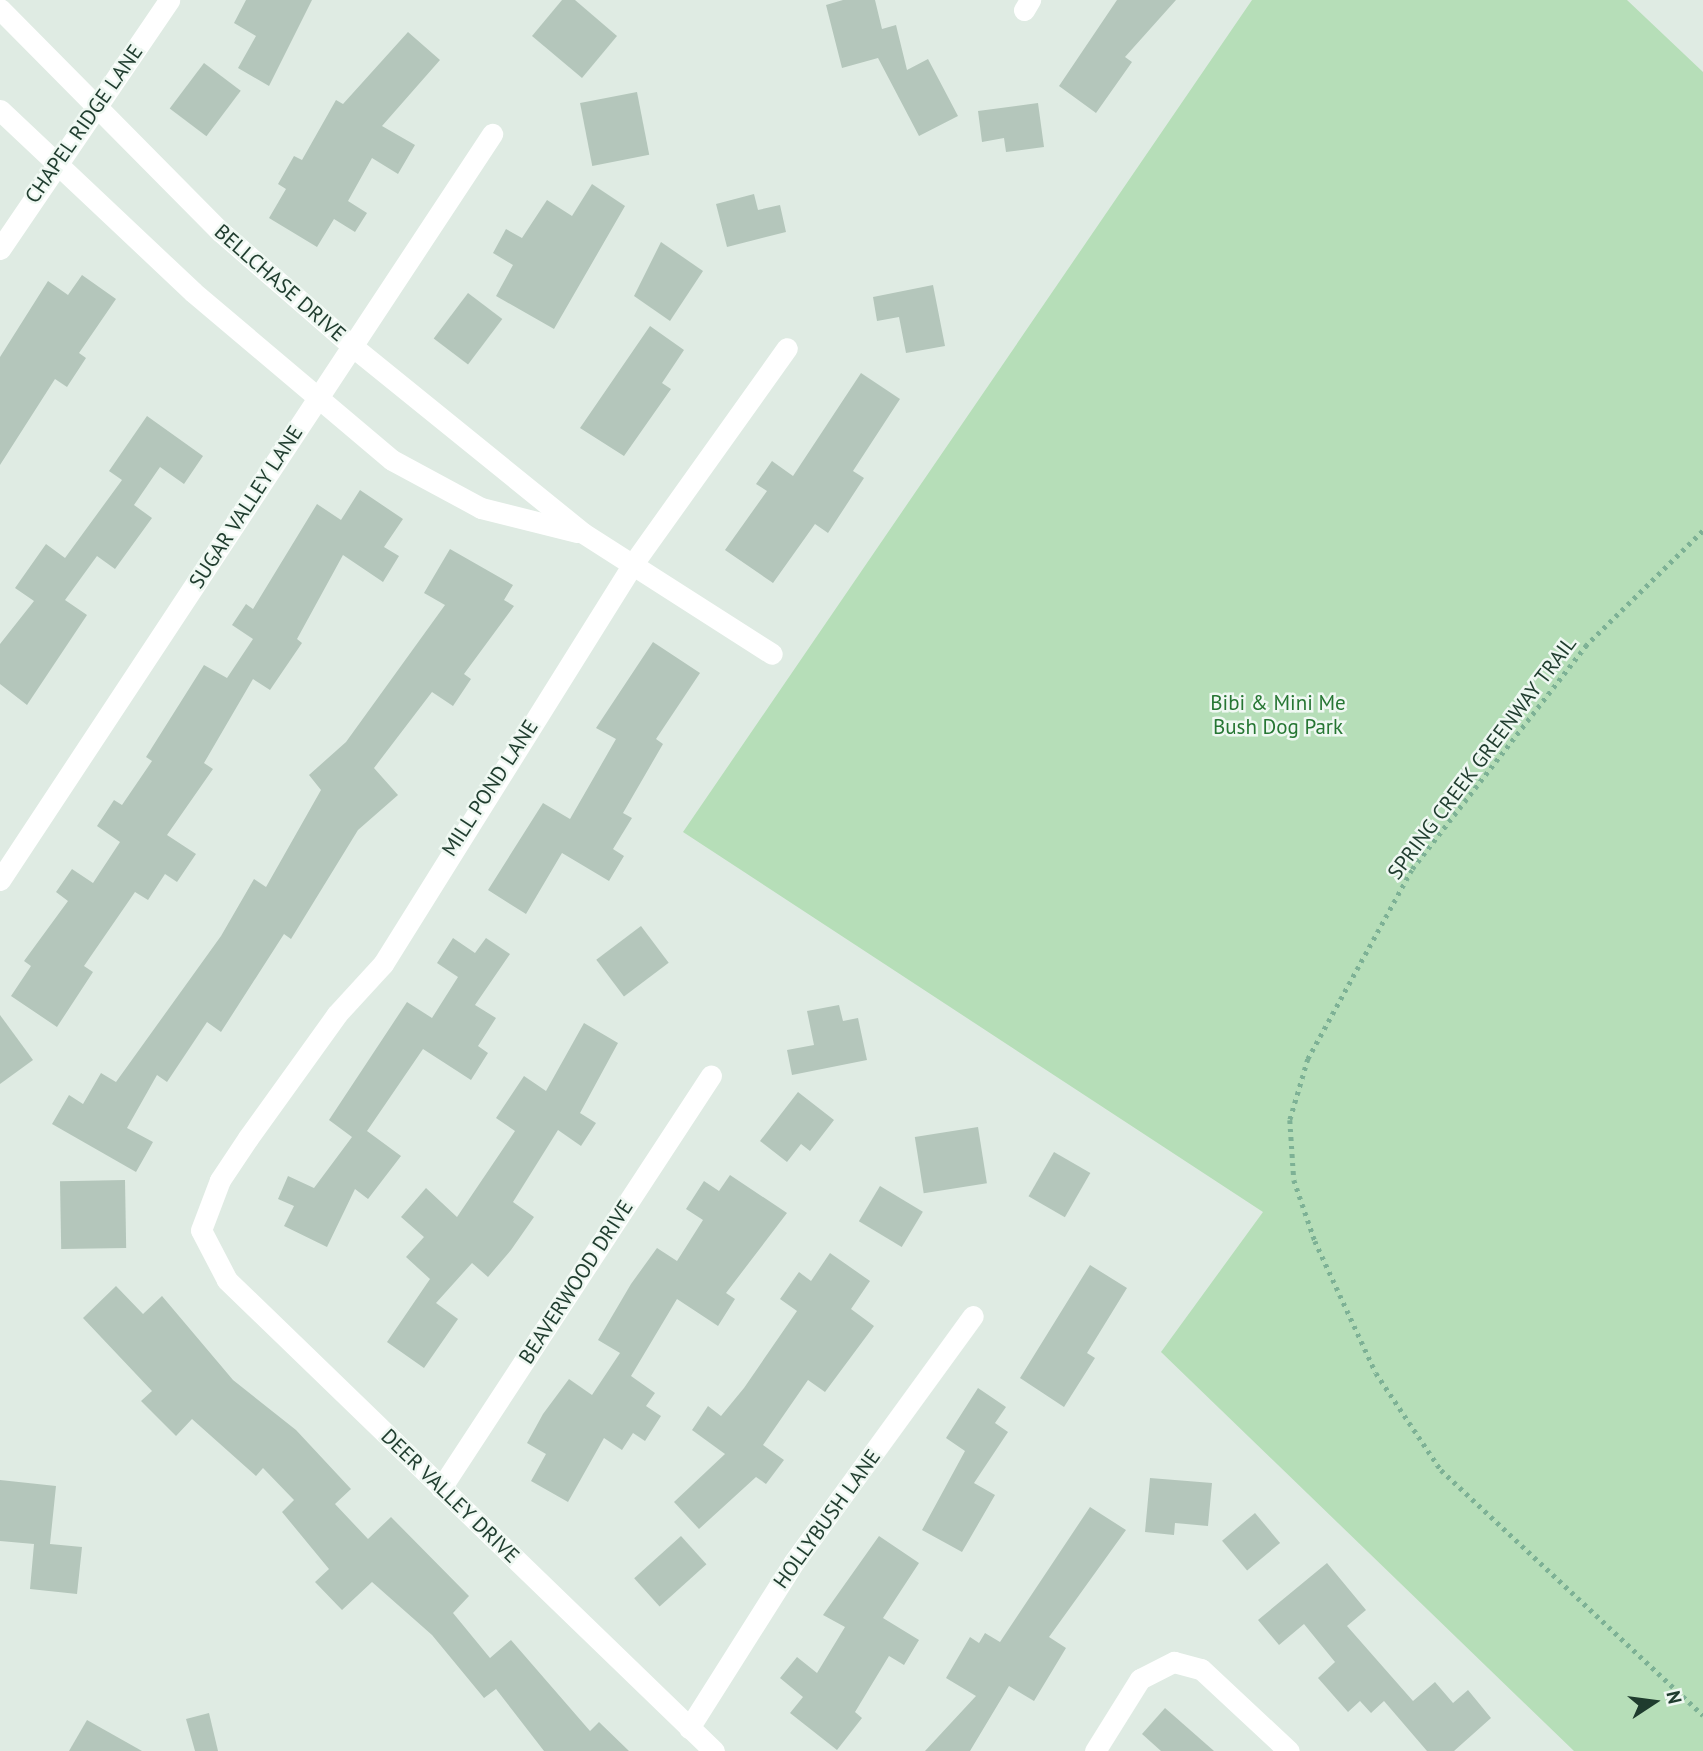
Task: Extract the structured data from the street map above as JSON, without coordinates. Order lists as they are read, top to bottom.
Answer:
{
  "streets": {
    "street": [
      "CHAPEL RIDGE LANE",
      "BELLCHASE DRIVE",
      "SUGAR VALLEY LANE",
      "MILL POND LANE",
      "BEAVERWOOD DRIVE",
      "DEER VALLEY DRIVE",
      "HOLLYBUSH LANE"
    ],
    "path": ["SPRING CREEK GREENWAY TRAIL"]
  },
  "crossings": [
    ["CHAPEL RIDGE LANE", "BELLCHASE DRIVE"],
    ["BELLCHASE DRIVE", "SUGAR VALLEY LANE"],
    ["BELLCHASE DRIVE", "MILL POND LANE"],
    ["MILL POND LANE", "DEER VALLEY DRIVE"],
    ["BEAVERWOOD DRIVE", "DEER VALLEY DRIVE"],
    ["DEER VALLEY DRIVE", "HOLLYBUSH LANE"]
  ],
  "parks": ["Bibi & Mini Me Bush Dog Park"],
  "north": "right"
}
